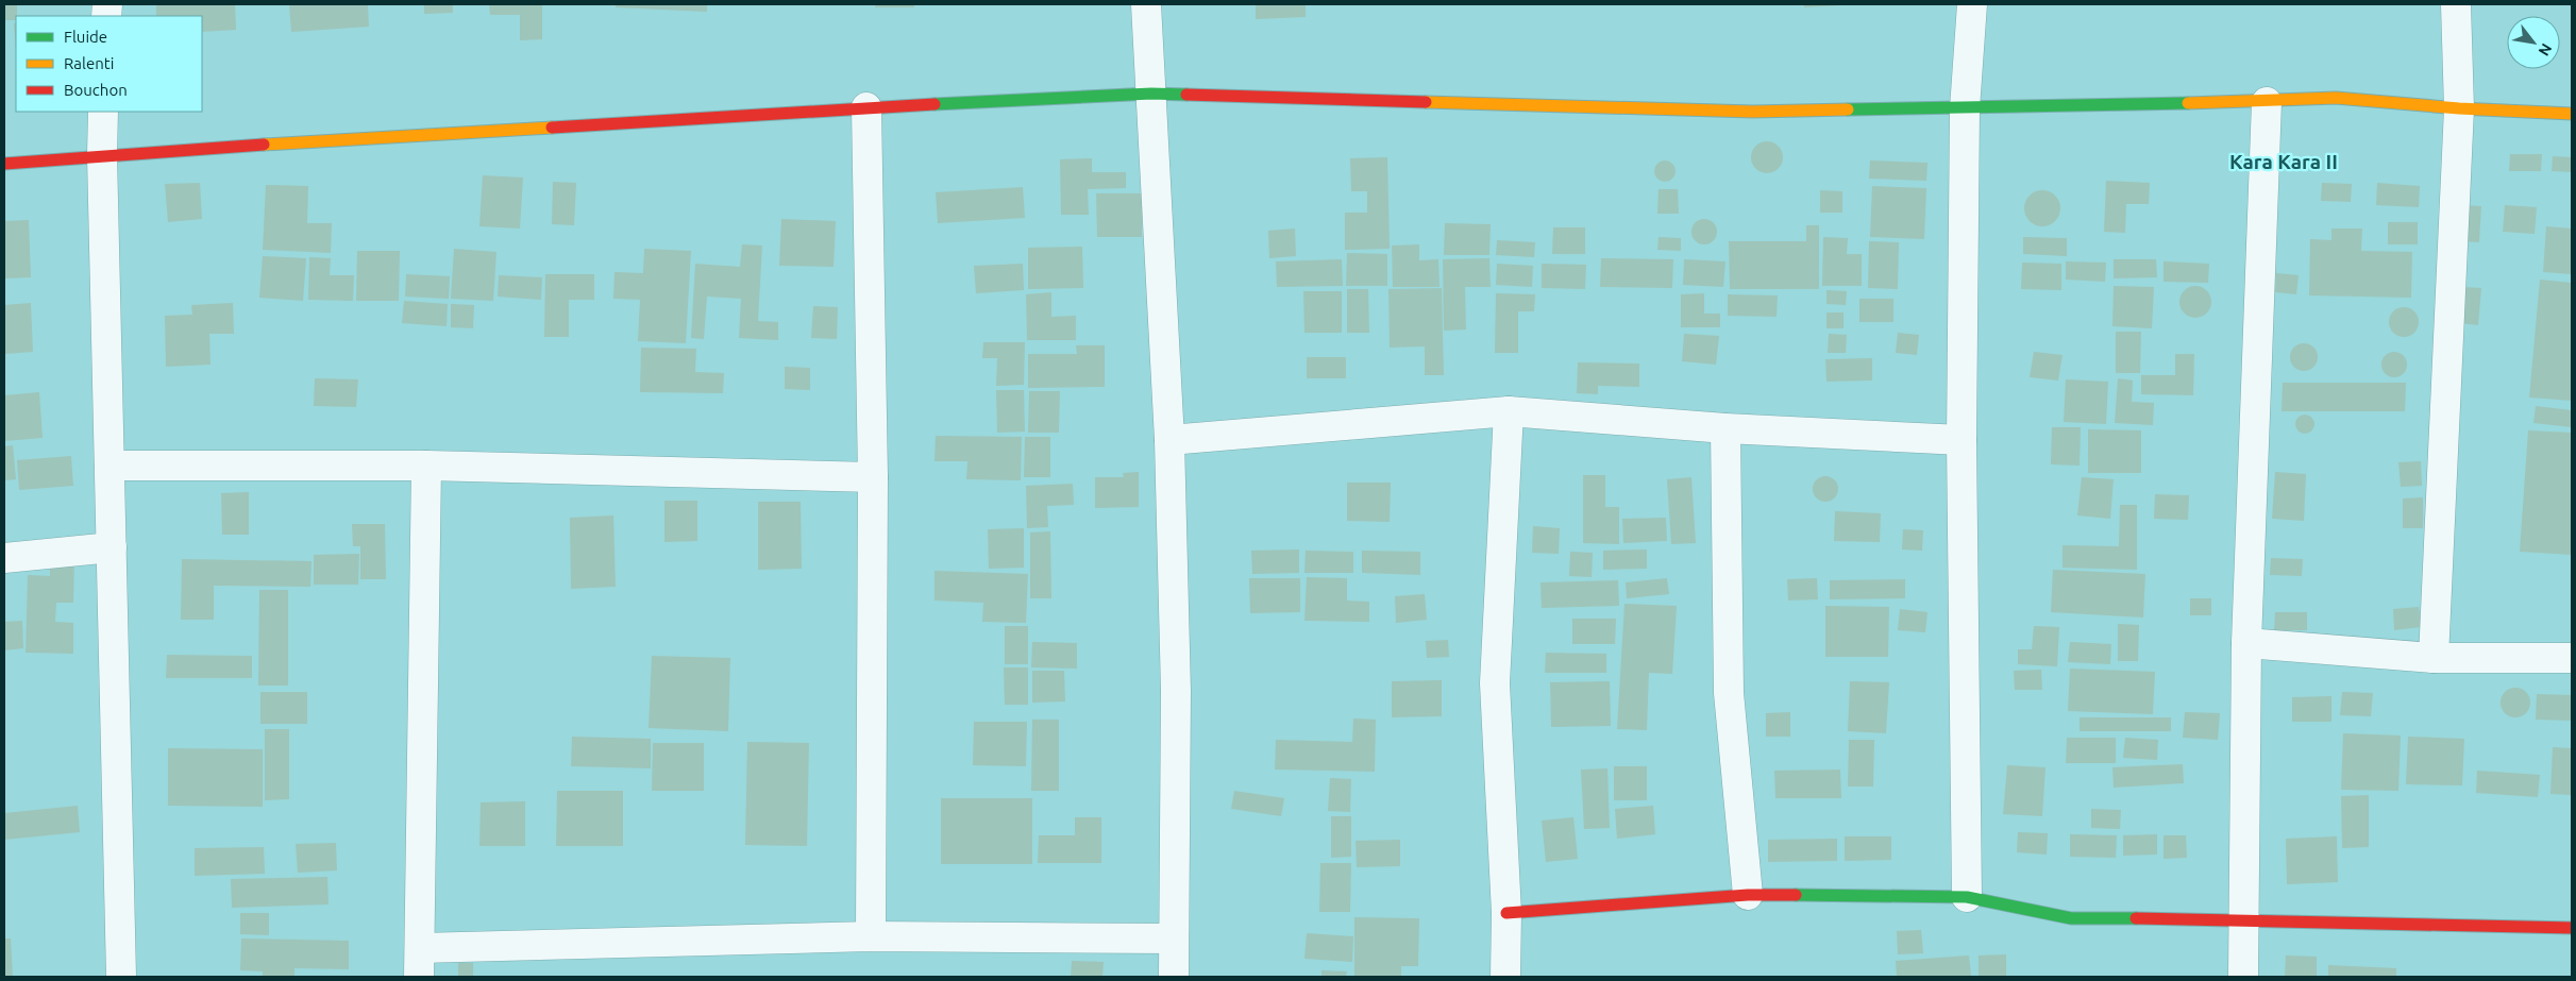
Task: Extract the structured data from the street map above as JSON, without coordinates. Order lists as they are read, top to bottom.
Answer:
{
  "districts": ["Kara Kara II"],
  "legend": ["Fluide", "Ralenti", "Bouchon"],
  "north": "bottom right"
}
